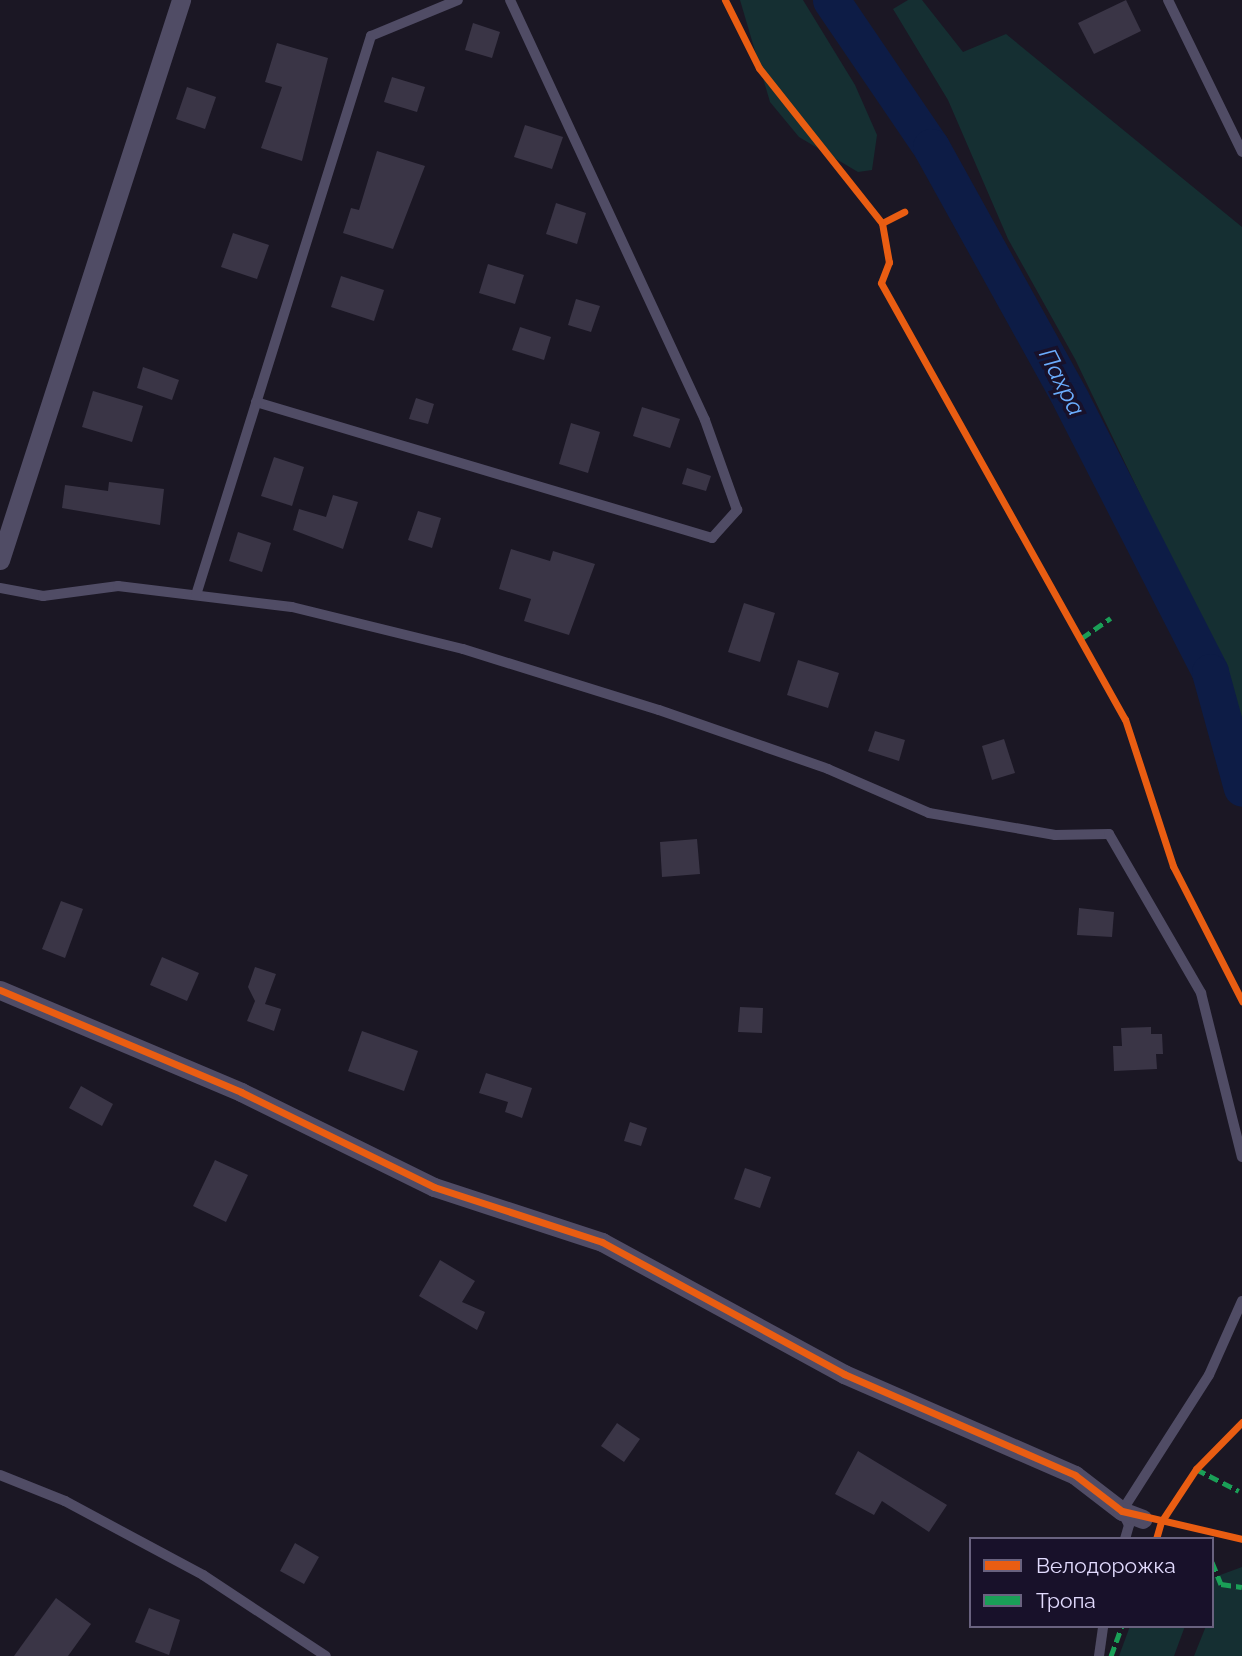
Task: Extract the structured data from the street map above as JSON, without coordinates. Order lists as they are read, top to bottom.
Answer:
{
  "water": ["Пахра"],
  "legend": ["Велодорожка", "Тропа"]
}
